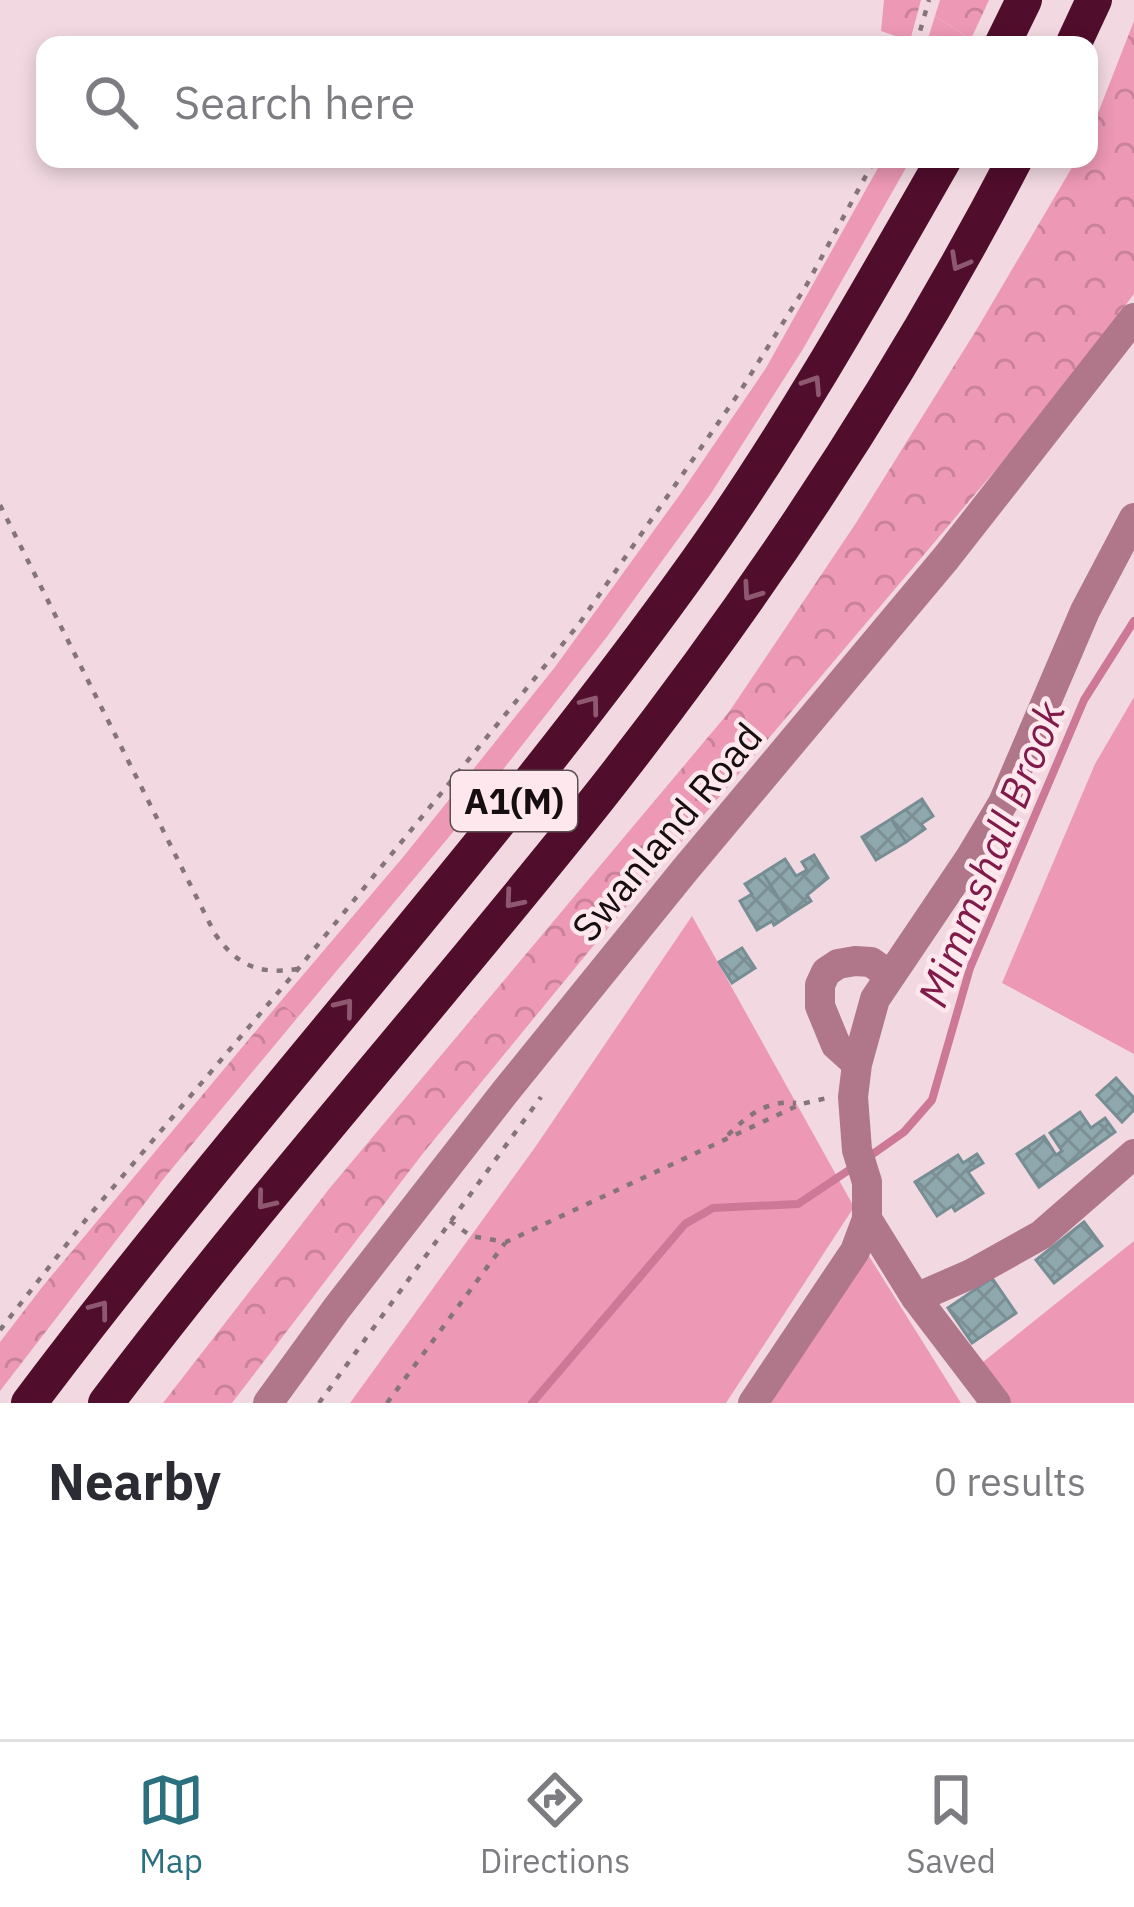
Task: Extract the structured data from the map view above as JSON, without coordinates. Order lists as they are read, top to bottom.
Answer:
{
  "streets": {
    "highway": ["A1(M)"],
    "street": ["Swanland Road"]
  },
  "water": ["Mimmshall Brook"],
  "page": {
    "search": "Search here",
    "heading": ["Nearby", "0 results"],
    "nav": ["Map", "Directions", "Saved"]
  }
}
